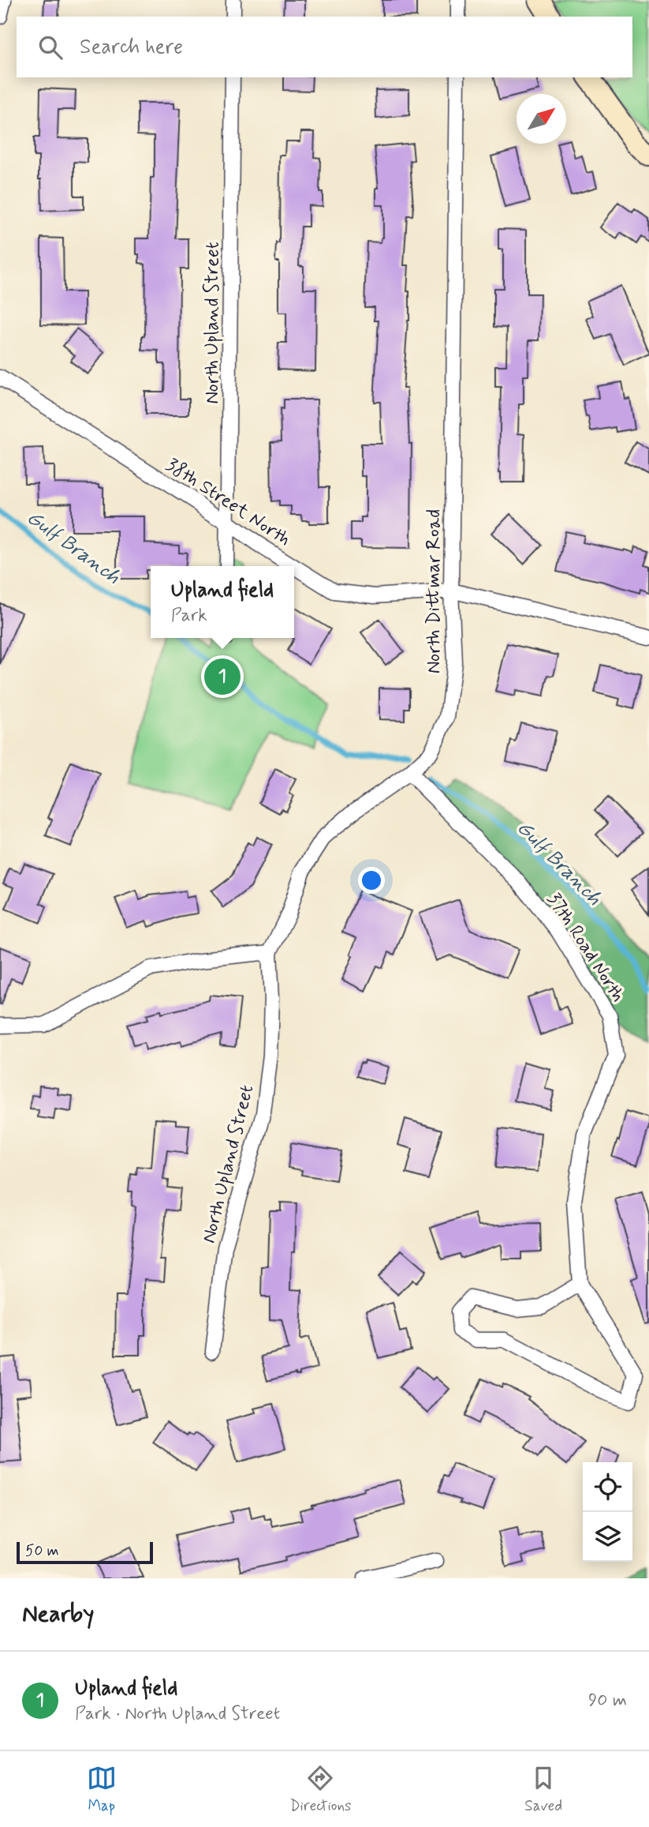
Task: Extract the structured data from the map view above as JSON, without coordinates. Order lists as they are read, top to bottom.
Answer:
{
  "streets": {
    "street": [
      "North Upland Street",
      "38th Street North",
      "North Dittmar Road",
      "37th Road North"
    ]
  },
  "crossings": [
    ["North Upland Street", "38th Street North"],
    ["North Upland Street", "North Dittmar Road"],
    ["38th Street North", "North Dittmar Road"],
    ["North Dittmar Road", "37th Road North"]
  ],
  "water": ["Gulf Branch"],
  "scale_bar": "50 m",
  "north": "top right",
  "page": {
    "search": "Search here",
    "popup": ["Upland field", "Park"],
    "pins": "1",
    "scale": "50 m",
    "heading": "Nearby",
    "list": [
      {
        "mark": "1",
        "name": "Upland field",
        "note": "Park · North Upland Street",
        "value": "90 m"
      }
    ],
    "nav": ["Map", "Directions", "Saved"]
  }
}
